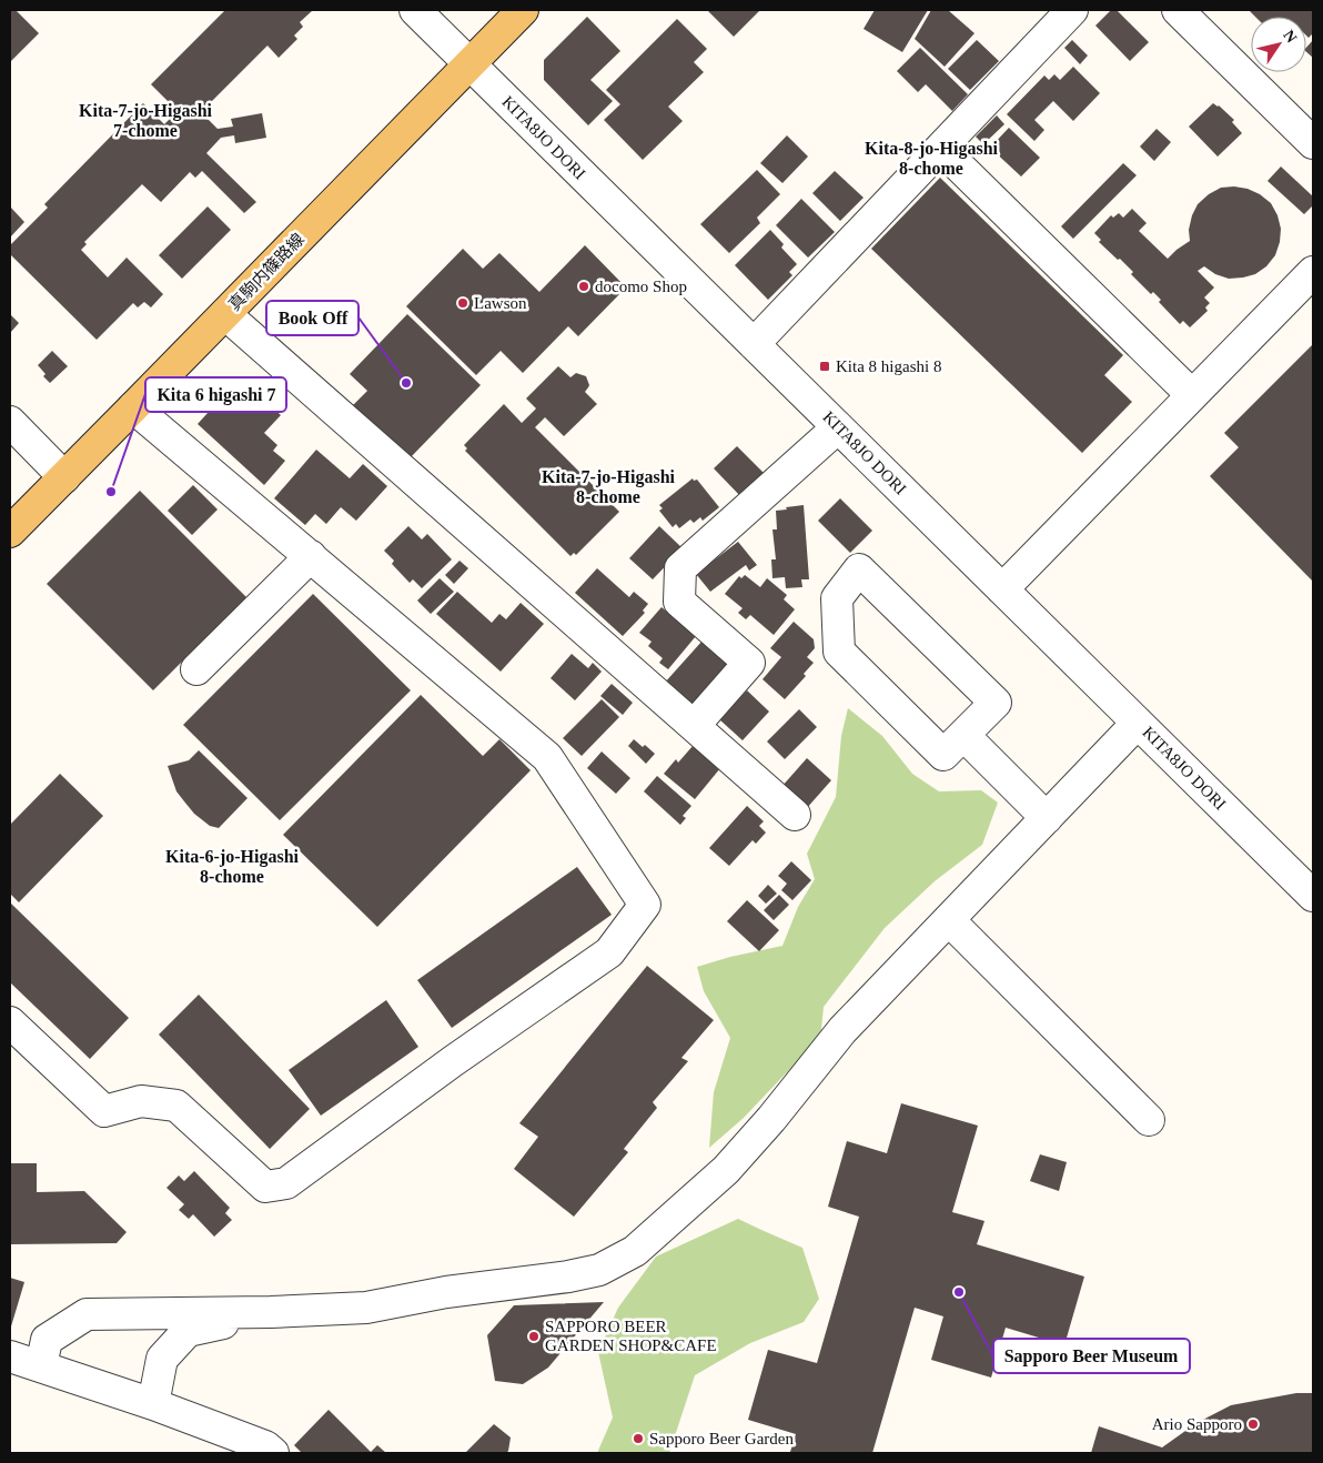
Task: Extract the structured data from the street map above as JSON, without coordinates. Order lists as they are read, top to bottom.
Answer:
{
  "streets": {
    "main road": ["真駒内篠路線"],
    "street": ["KITA8JO DORI"]
  },
  "crossings": [
    ["KITA8JO DORI", "真駒内篠路線"]
  ],
  "districts": [
    "Kita-7-jo-Higashi 7-chome",
    "Kita-8-jo-Higashi 8-chome",
    "Kita-7-jo-Higashi 8-chome",
    "Kita-6-jo-Higashi 8-chome"
  ],
  "places": {
    "other": [
      "docomo Shop",
      "Lawson",
      "Book Off",
      "Kita 6 higashi 7",
      "Sapporo Beer Museum",
      "SAPPORO BEER GARDEN SHOP&CAFE",
      "Ario Sapporo",
      "Sapporo Beer Garden"
    ],
    "transit": ["Kita 8 higashi 8"]
  },
  "north": "top right"
}
